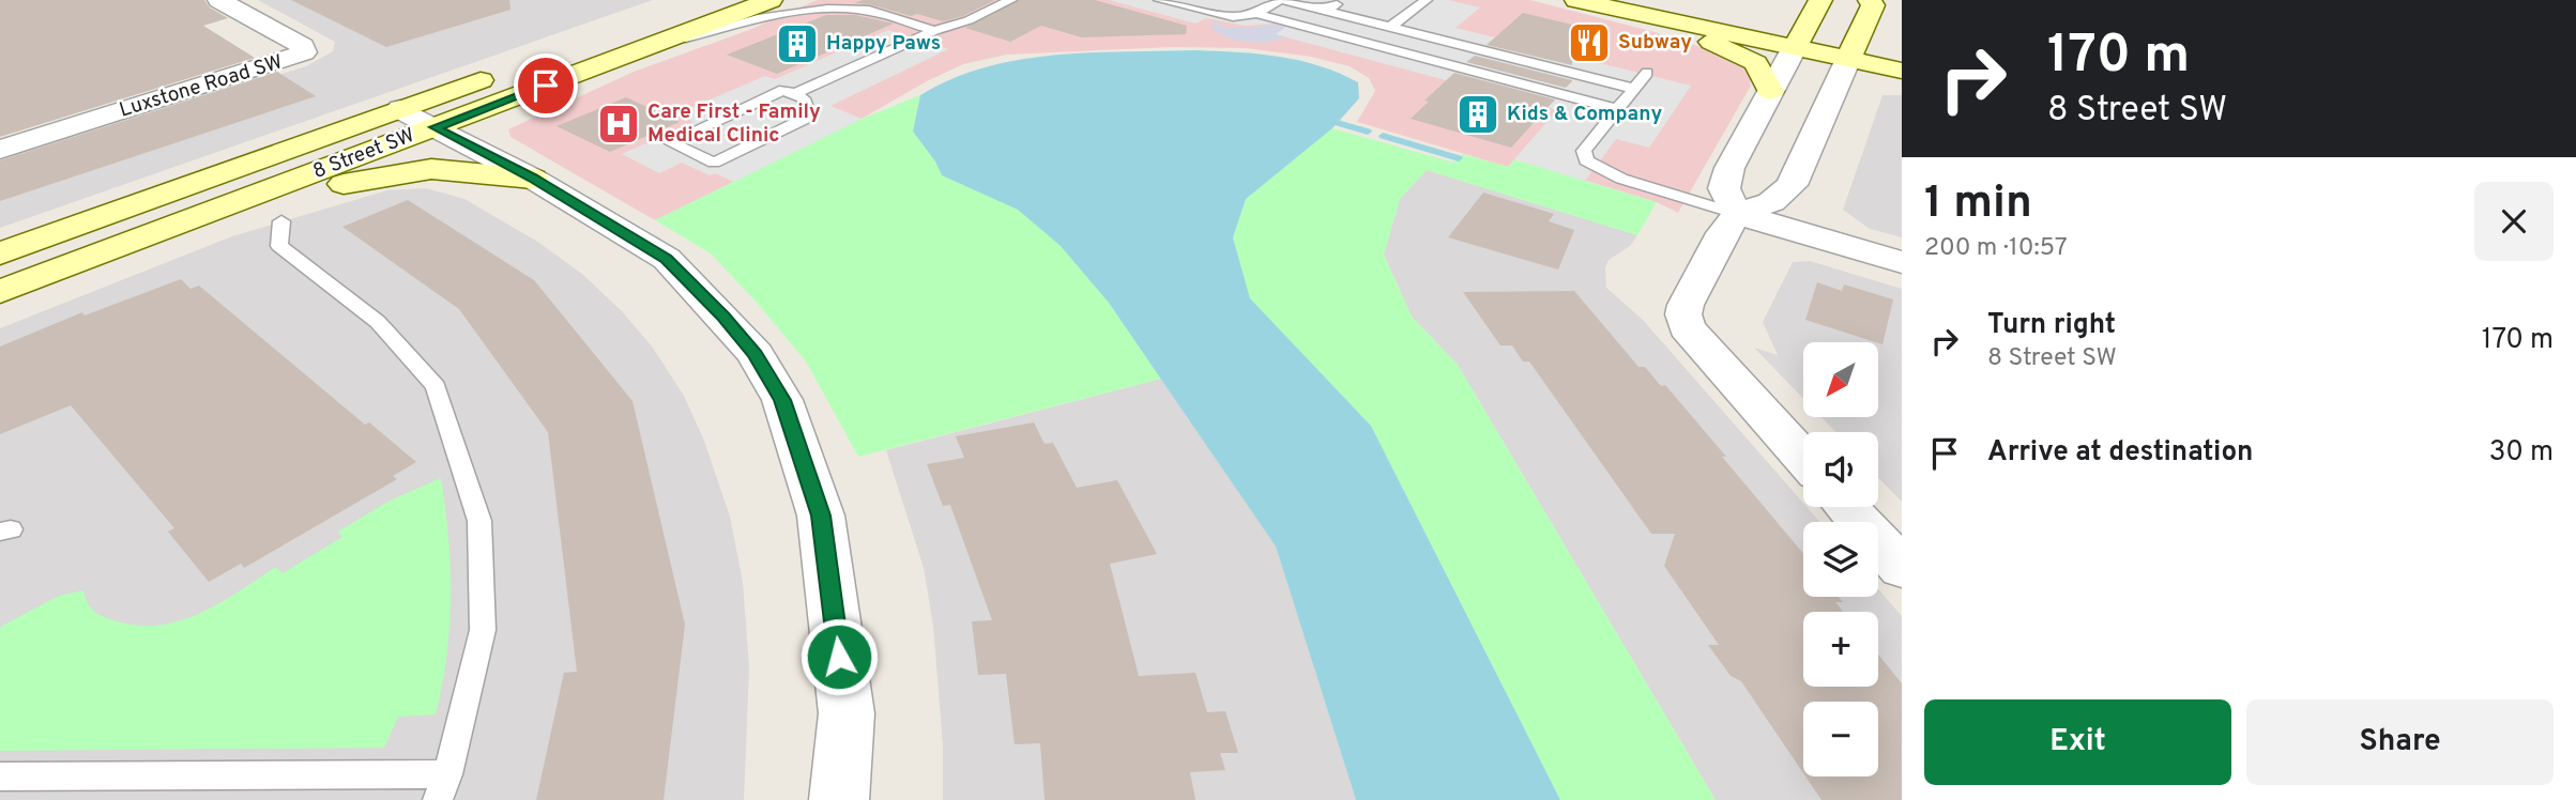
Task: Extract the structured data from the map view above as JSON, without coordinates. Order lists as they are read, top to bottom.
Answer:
{
  "streets": {
    "main road": ["8 Street SW"],
    "street": ["Luxstone Road SW"]
  },
  "places": {
    "restaurant": ["Subway"],
    "building": ["Happy Paws", "Kids & Company"],
    "hospital": ["Care First - Family Medical Clinic"]
  },
  "north": "bottom left",
  "page": {
    "turn": ["170 m", "8 Street SW"],
    "heading": ["1 min", "200 m · 10:57"],
    "list": [
      {
        "name": "Turn right",
        "note": "8 Street SW",
        "value": "170 m"
      },
      {
        "name": "Arrive at destination",
        "value": "30 m"
      }
    ],
    "map_buttons": ["+", "−"],
    "buttons": ["Exit", "Share"]
  }
}
